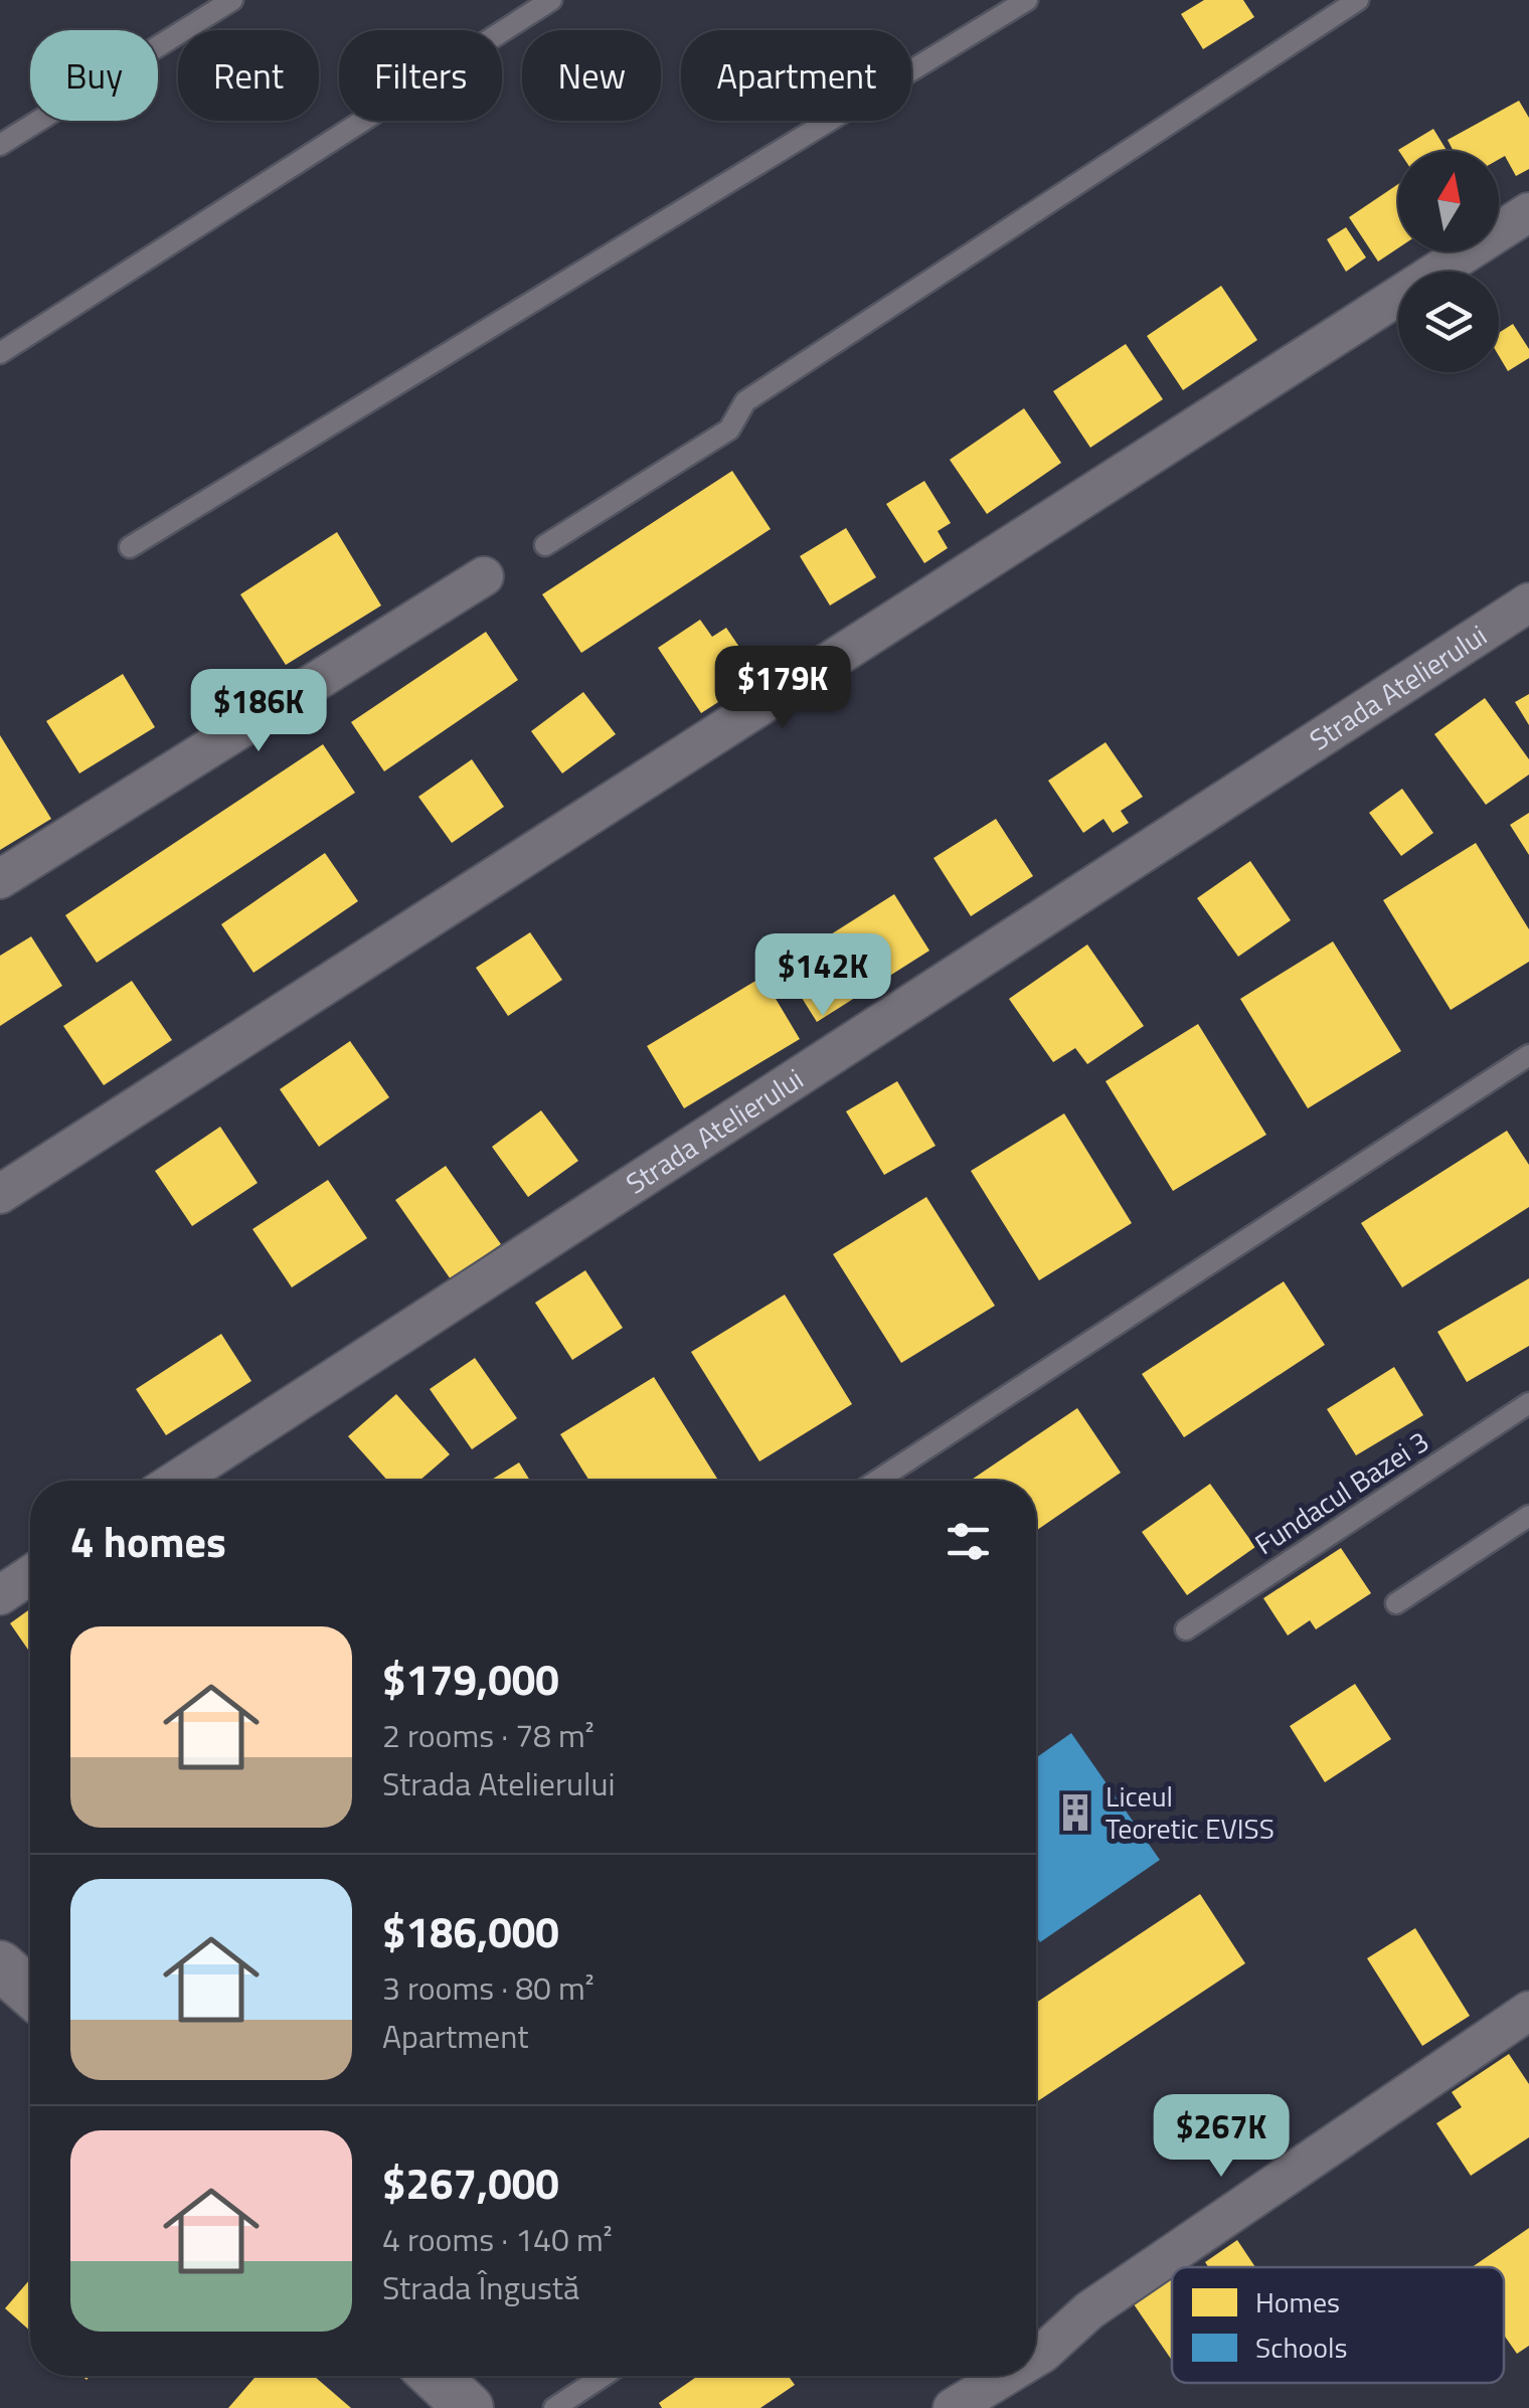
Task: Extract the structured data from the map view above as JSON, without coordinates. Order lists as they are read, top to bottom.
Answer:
{
  "streets": {
    "street": ["Strada Atelierului"],
    "lane": ["Fundacul Bazei 3"]
  },
  "places": {
    "building": ["Liceul Teoretic EVISS"]
  },
  "legend": ["Homes", "Schools"],
  "north": "top",
  "page": {
    "chip": [
      "Buy",
      "Rent",
      "Filters",
      "New",
      "Apartment"
    ],
    "price": [
      "$179K",
      "$186K",
      "$142K",
      "$267K"
    ],
    "heading": "4 homes",
    "list": [
      {
        "name": "$179,000",
        "note": "2 rooms · 78 m² · Strada Atelierului"
      },
      {
        "name": "$186,000",
        "note": "3 rooms · 80 m² · Apartment"
      },
      {
        "name": "$267,000",
        "note": "4 rooms · 140 m² · Strada Îngustă"
      }
    ]
  }
}
